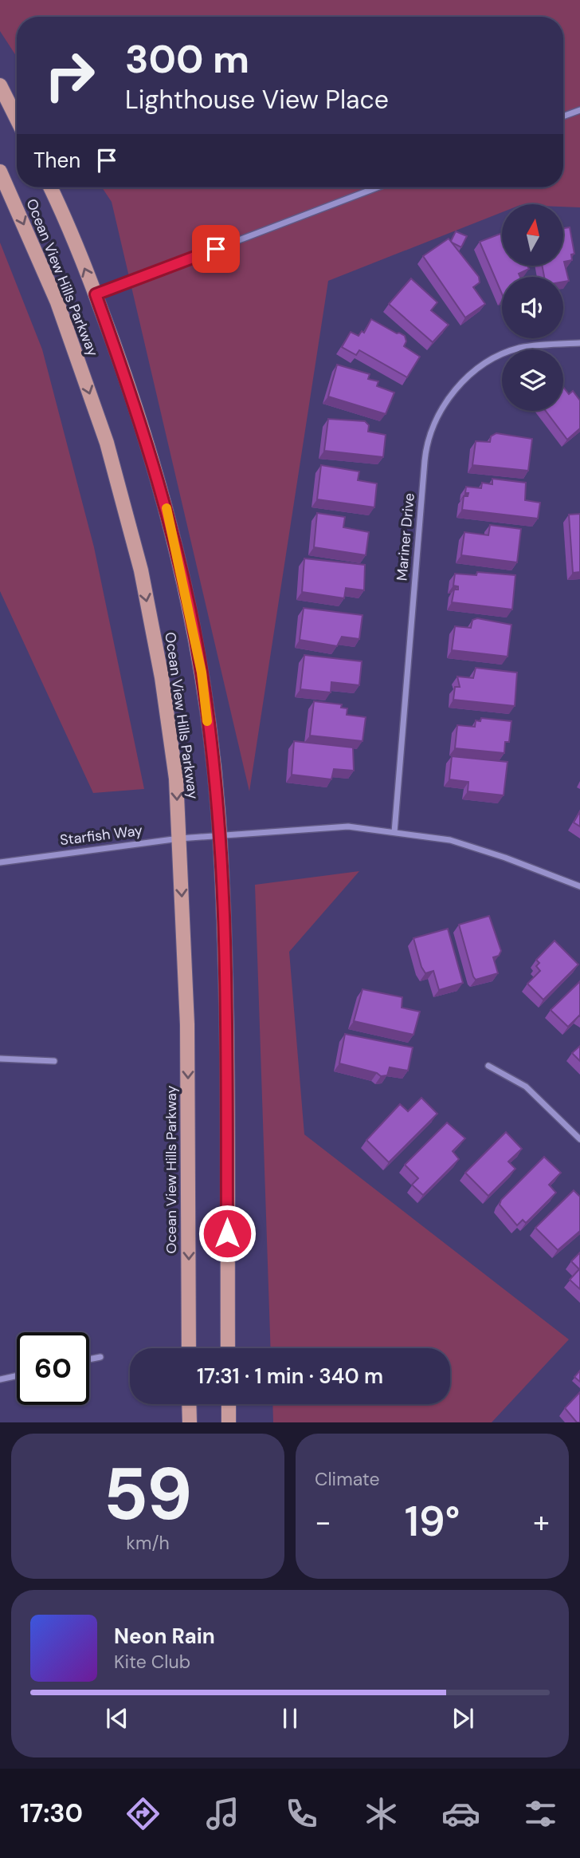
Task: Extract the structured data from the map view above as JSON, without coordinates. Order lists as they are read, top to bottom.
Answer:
{
  "streets": {
    "main road": ["Ocean View Hills Parkway"],
    "street": ["Mariner Drive", "Starfish Way"]
  },
  "crossings": [
    ["Ocean View Hills Parkway", "Starfish Way"],
    ["Mariner Drive", "Starfish Way"]
  ],
  "north": "top",
  "page": {
    "turn": ["300 m", "Lighthouse View Place"],
    "then": "Then",
    "limit": "60",
    "trip": "17:31 · 1 min · 340 m",
    "tile": [
      ["59", "km/h"],
      "Climate"
    ],
    "heat": ["−", "19°", "+"],
    "song": ["Neon Rain", "Kite Club"],
    "tabs": "17:30"
  }
}
